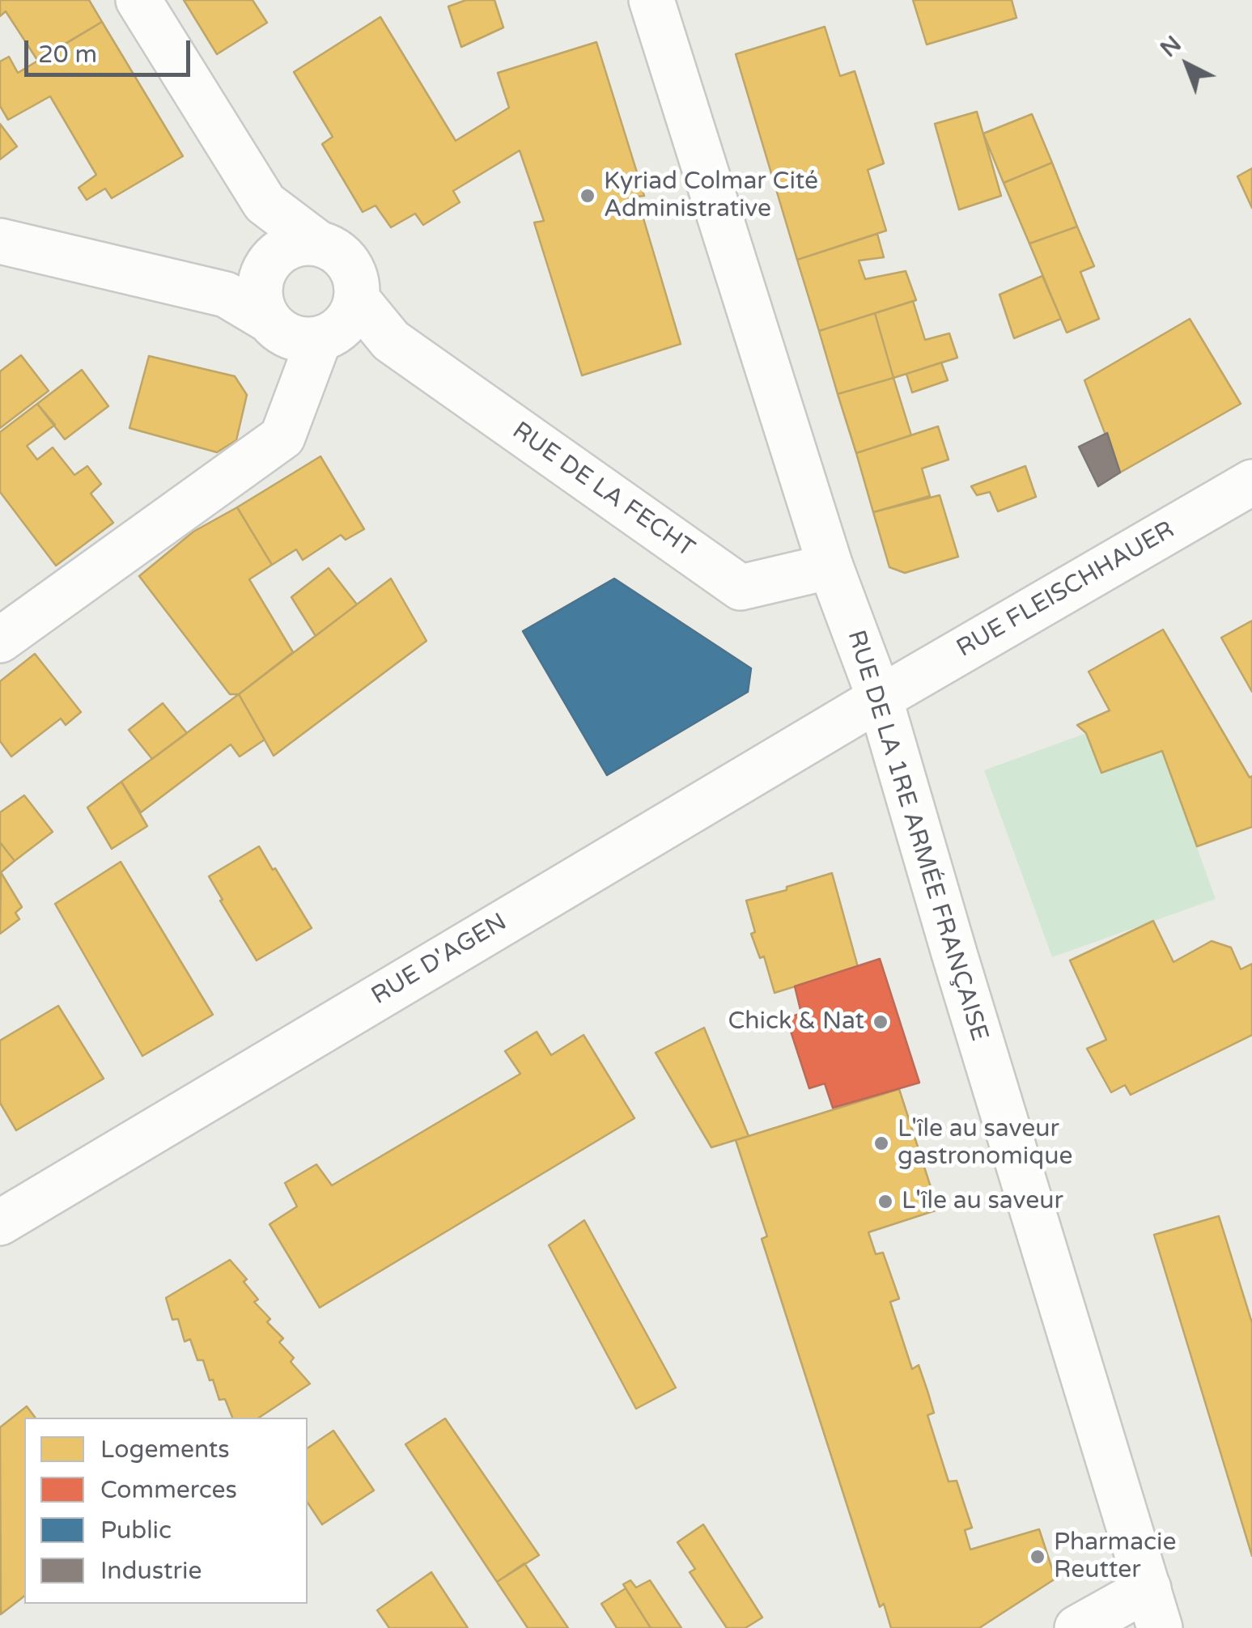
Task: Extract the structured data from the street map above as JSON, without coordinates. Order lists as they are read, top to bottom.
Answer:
{
  "streets": {
    "street": [
      "RUE DE LA FECHT",
      "RUE FLEISCHHAUER",
      "RUE DE LA 1RE ARMÉE FRANÇAISE",
      "RUE D'AGEN"
    ]
  },
  "crossings": [
    ["RUE DE LA FECHT", "RUE DE LA 1RE ARMÉE FRANÇAISE"],
    ["RUE FLEISCHHAUER", "RUE DE LA 1RE ARMÉE FRANÇAISE"],
    ["RUE FLEISCHHAUER", "RUE D'AGEN"],
    ["RUE DE LA 1RE ARMÉE FRANÇAISE", "RUE D'AGEN"]
  ],
  "places": [
    "Kyriad Colmar Cité Administrative",
    "Chick & Nat",
    "L'île au saveur gastronomique",
    "L'île au saveur",
    "Pharmacie Reutter"
  ],
  "legend": [
    "Logements",
    "Commerces",
    "Public",
    "Industrie"
  ],
  "scale_bar": "20 m",
  "north": "top left"
}
